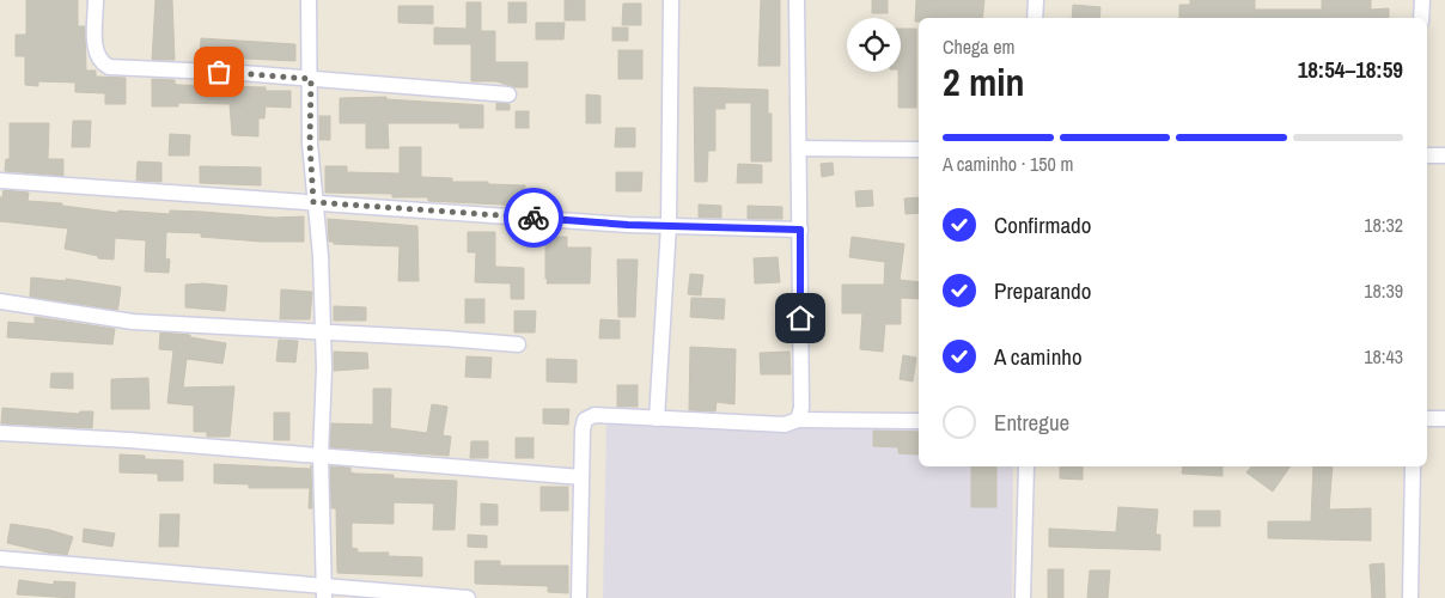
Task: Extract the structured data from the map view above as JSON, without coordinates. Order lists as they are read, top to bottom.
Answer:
{
  "page": {
    "heading": ["2 min", "Chega em", "18:54–18:59"],
    "bar": "A caminho · 150 m",
    "list": [
      ["Confirmado", "18:32"],
      ["Preparando", "18:39"],
      ["A caminho", "18:43"],
      "Entregue"
    ]
  }
}
